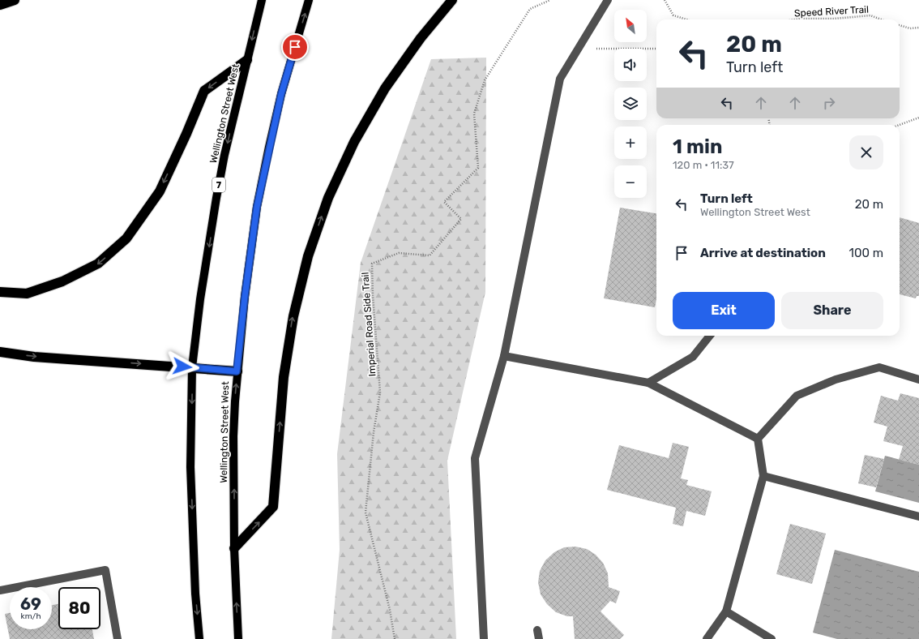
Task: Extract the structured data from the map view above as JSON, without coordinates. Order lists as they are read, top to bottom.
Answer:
{
  "streets": {
    "main road": ["Wellington Street West", "7"],
    "path": ["Speed River Trail", "Imperial Road Side Trail"]
  },
  "north": "top left",
  "page": {
    "map_buttons": ["+", "−"],
    "turn": ["20 m", "Turn left"],
    "heading": ["1 min", "120 m · 11:37"],
    "list": [
      {
        "name": "Turn left",
        "note": "Wellington Street West",
        "value": "20 m"
      },
      {
        "name": "Arrive at destination",
        "value": "100 m"
      }
    ],
    "buttons": ["Exit", "Share"],
    "speed": "69 km/h",
    "limit": "80"
  }
}
